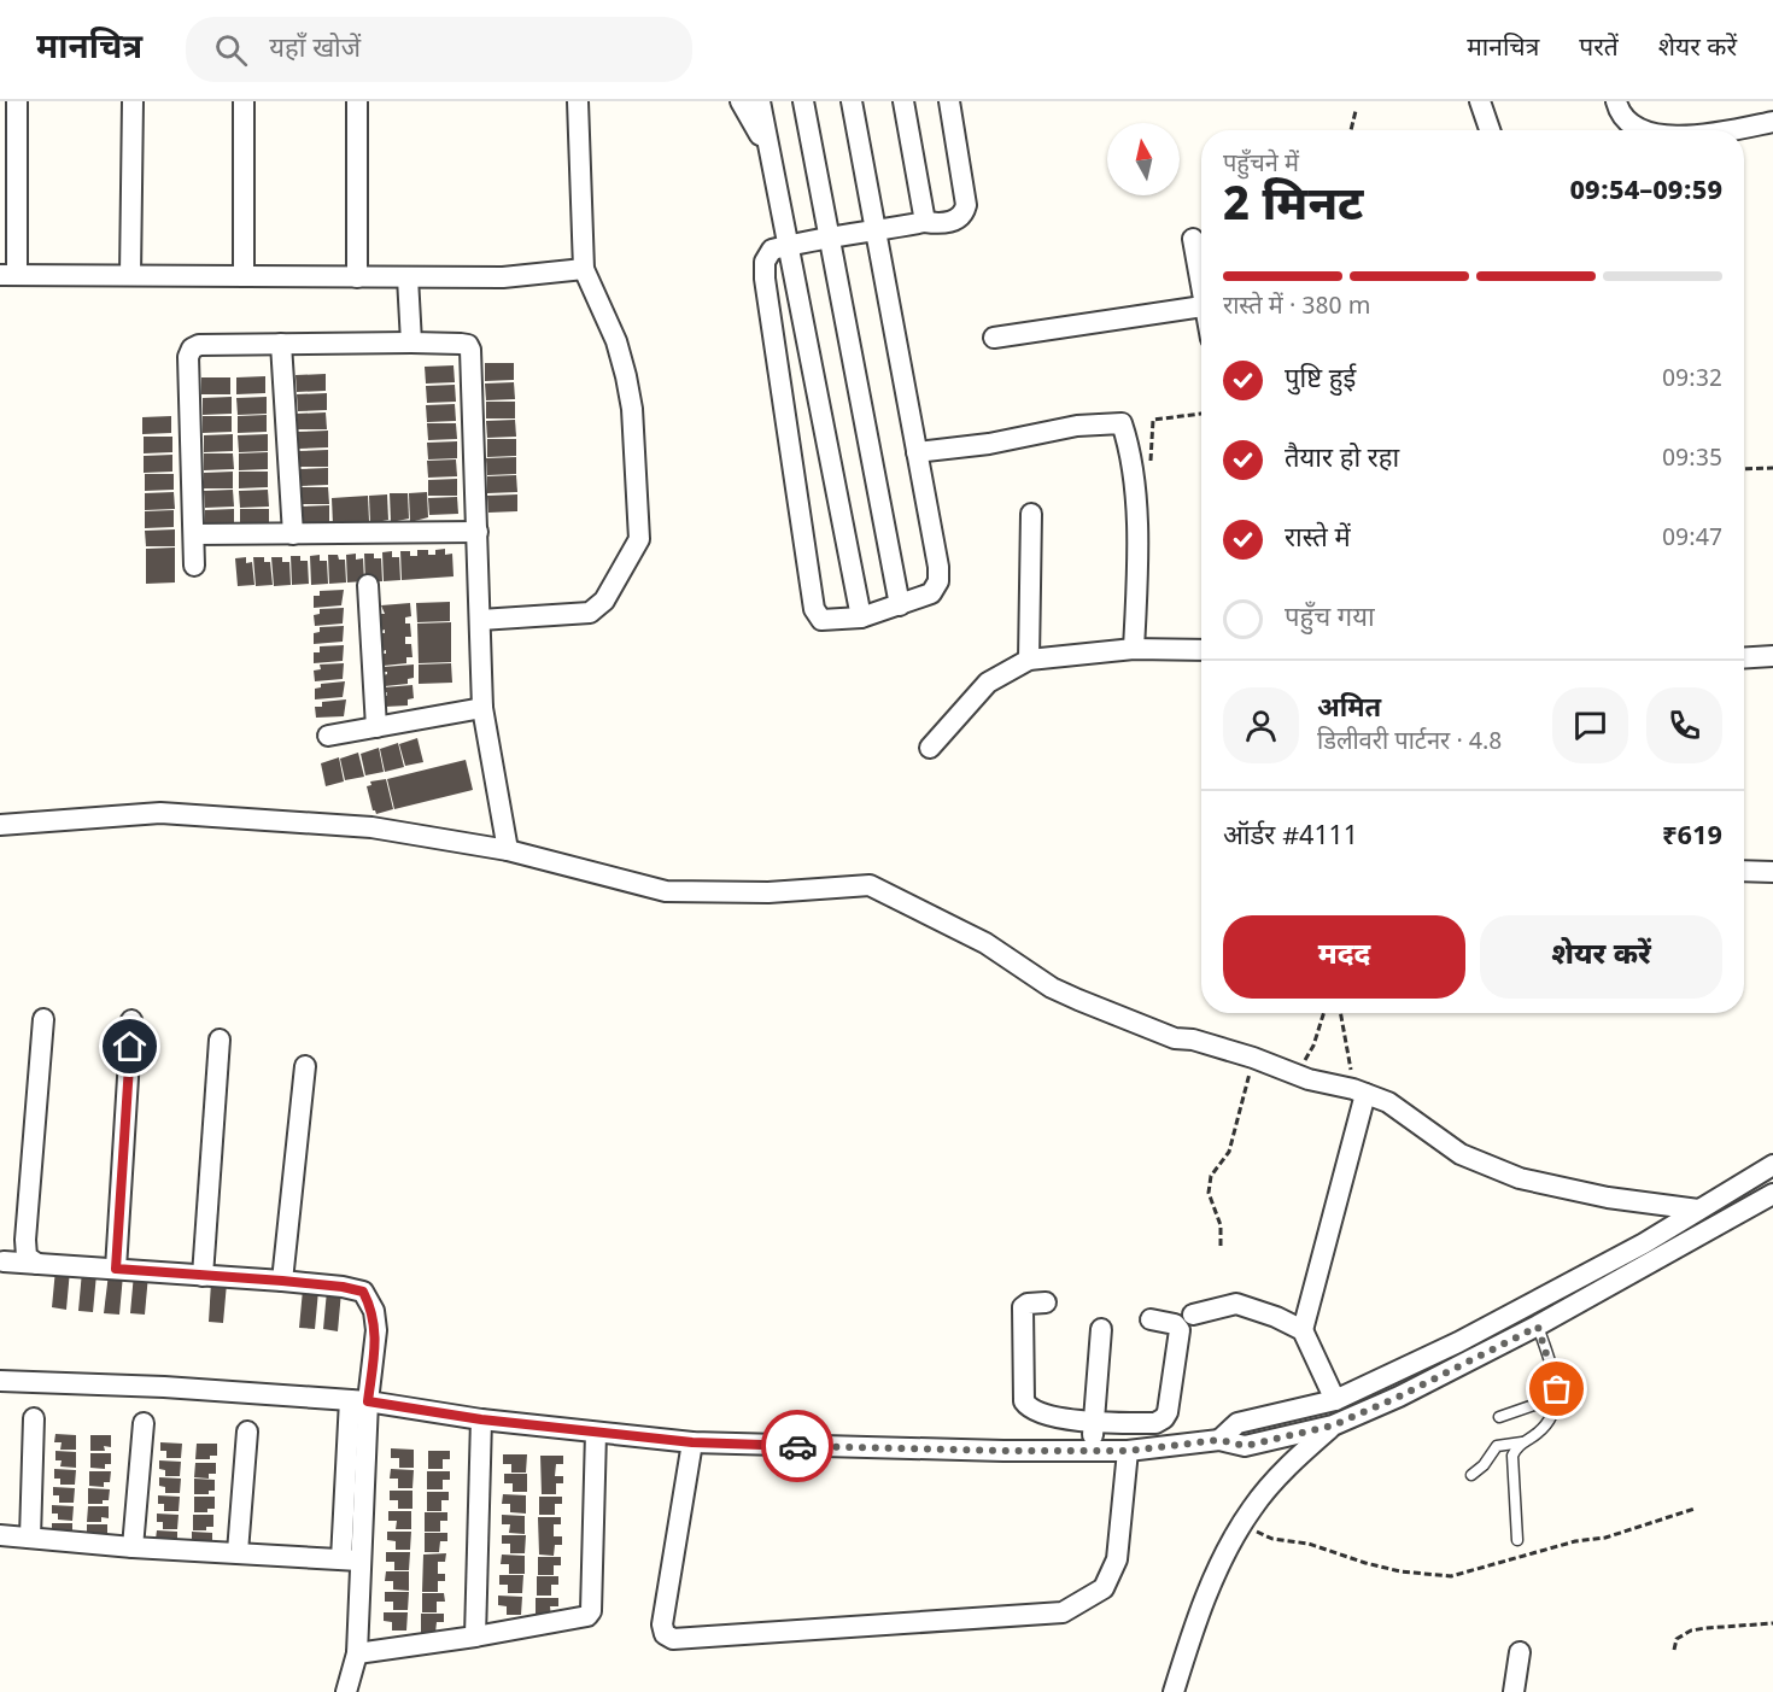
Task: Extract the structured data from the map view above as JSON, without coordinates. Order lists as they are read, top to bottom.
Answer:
{
  "north": "top",
  "page": {
    "header": "मानचित्र",
    "search": "यहाँ खोजें",
    "nav": ["मानचित्र", "परतें", "शेयर करें"],
    "heading": ["2 मिनट", "पहुँचने में", "09:54–09:59"],
    "panel": [
      "अमित",
      "डिलीवरी पार्टनर · 4.8",
      "ऑर्डर #4111",
      "₹619"
    ],
    "bar": "रास्ते में · 380 m",
    "list": [
      ["पुष्टि हुई", "09:32"],
      ["तैयार हो रहा", "09:35"],
      ["रास्ते में", "09:47"],
      "पहुँच गया"
    ],
    "buttons": ["मदद", "शेयर करें"]
  }
}
